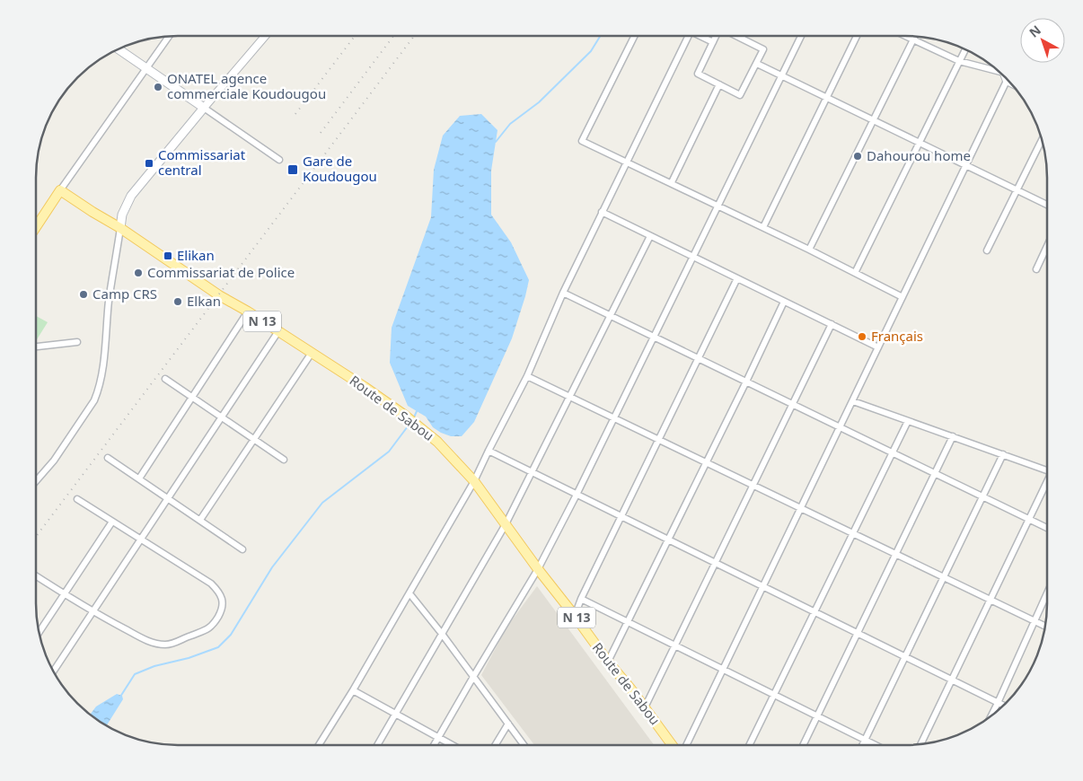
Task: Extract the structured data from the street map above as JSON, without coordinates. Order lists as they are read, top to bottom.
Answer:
{
  "streets": {
    "main road": ["N 13", "Route de Sabou"]
  },
  "places": {
    "other": [
      "ONATEL agence commerciale Koudougou",
      "Dahourou home",
      "Commissariat de Police",
      "Camp CRS",
      "Elkan",
      "Français"
    ],
    "transit": ["Commissariat central", "Gare de Koudougou", "Elikan"]
  },
  "north": "top left"
}
